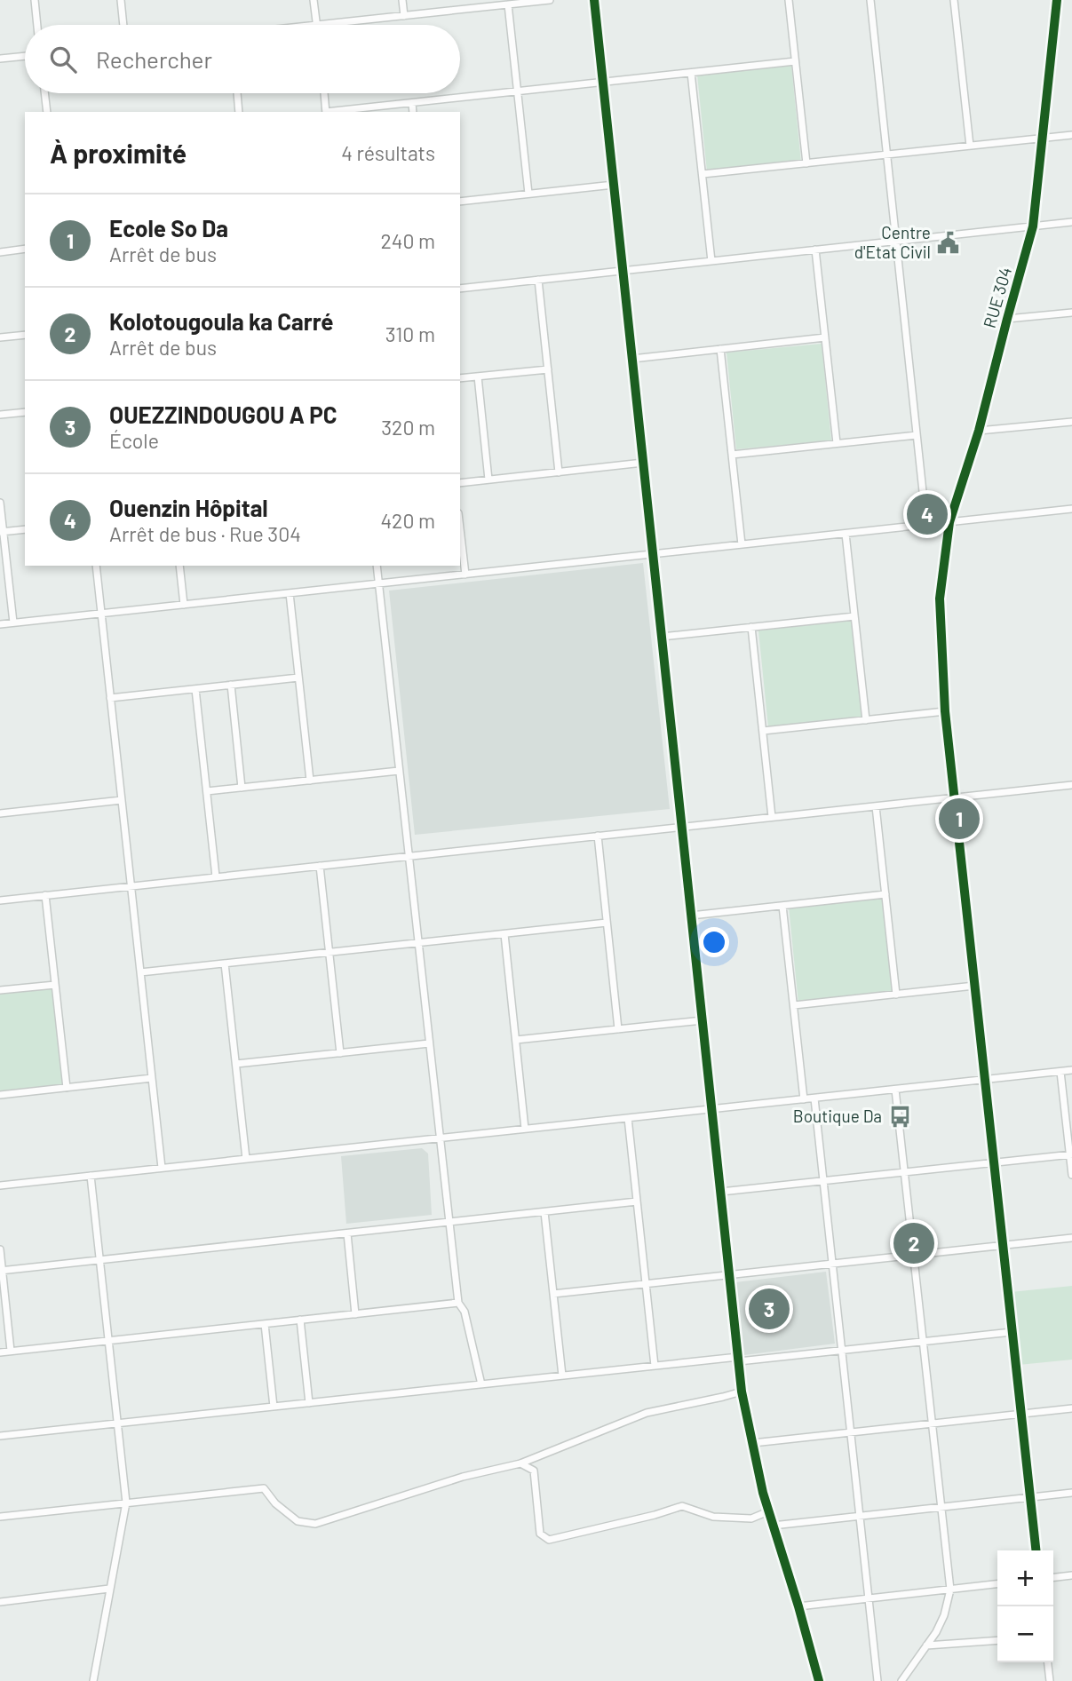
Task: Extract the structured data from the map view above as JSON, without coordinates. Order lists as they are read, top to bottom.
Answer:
{
  "streets": {
    "street": ["RUE 304"]
  },
  "places": {
    "public building": ["Centre d'Etat Civil"],
    "bus stop": ["Boutique Da"]
  },
  "page": {
    "search": "Rechercher",
    "heading": ["À proximité", "4 résultats"],
    "list": [
      {
        "mark": "1",
        "name": "Ecole So Da",
        "note": "Arrêt de bus",
        "value": "240 m"
      },
      {
        "mark": "2",
        "name": "Kolotougoula ka Carré",
        "note": "Arrêt de bus",
        "value": "310 m"
      },
      {
        "mark": "3",
        "name": "OUEZZINDOUGOU A PC",
        "note": "École",
        "value": "320 m"
      },
      {
        "mark": "4",
        "name": "Ouenzin Hôpital",
        "note": "Arrêt de bus · Rue 304",
        "value": "420 m"
      }
    ],
    "pins": [
      "4",
      "1",
      "2",
      "3"
    ],
    "map_buttons": ["+", "−"]
  }
}
